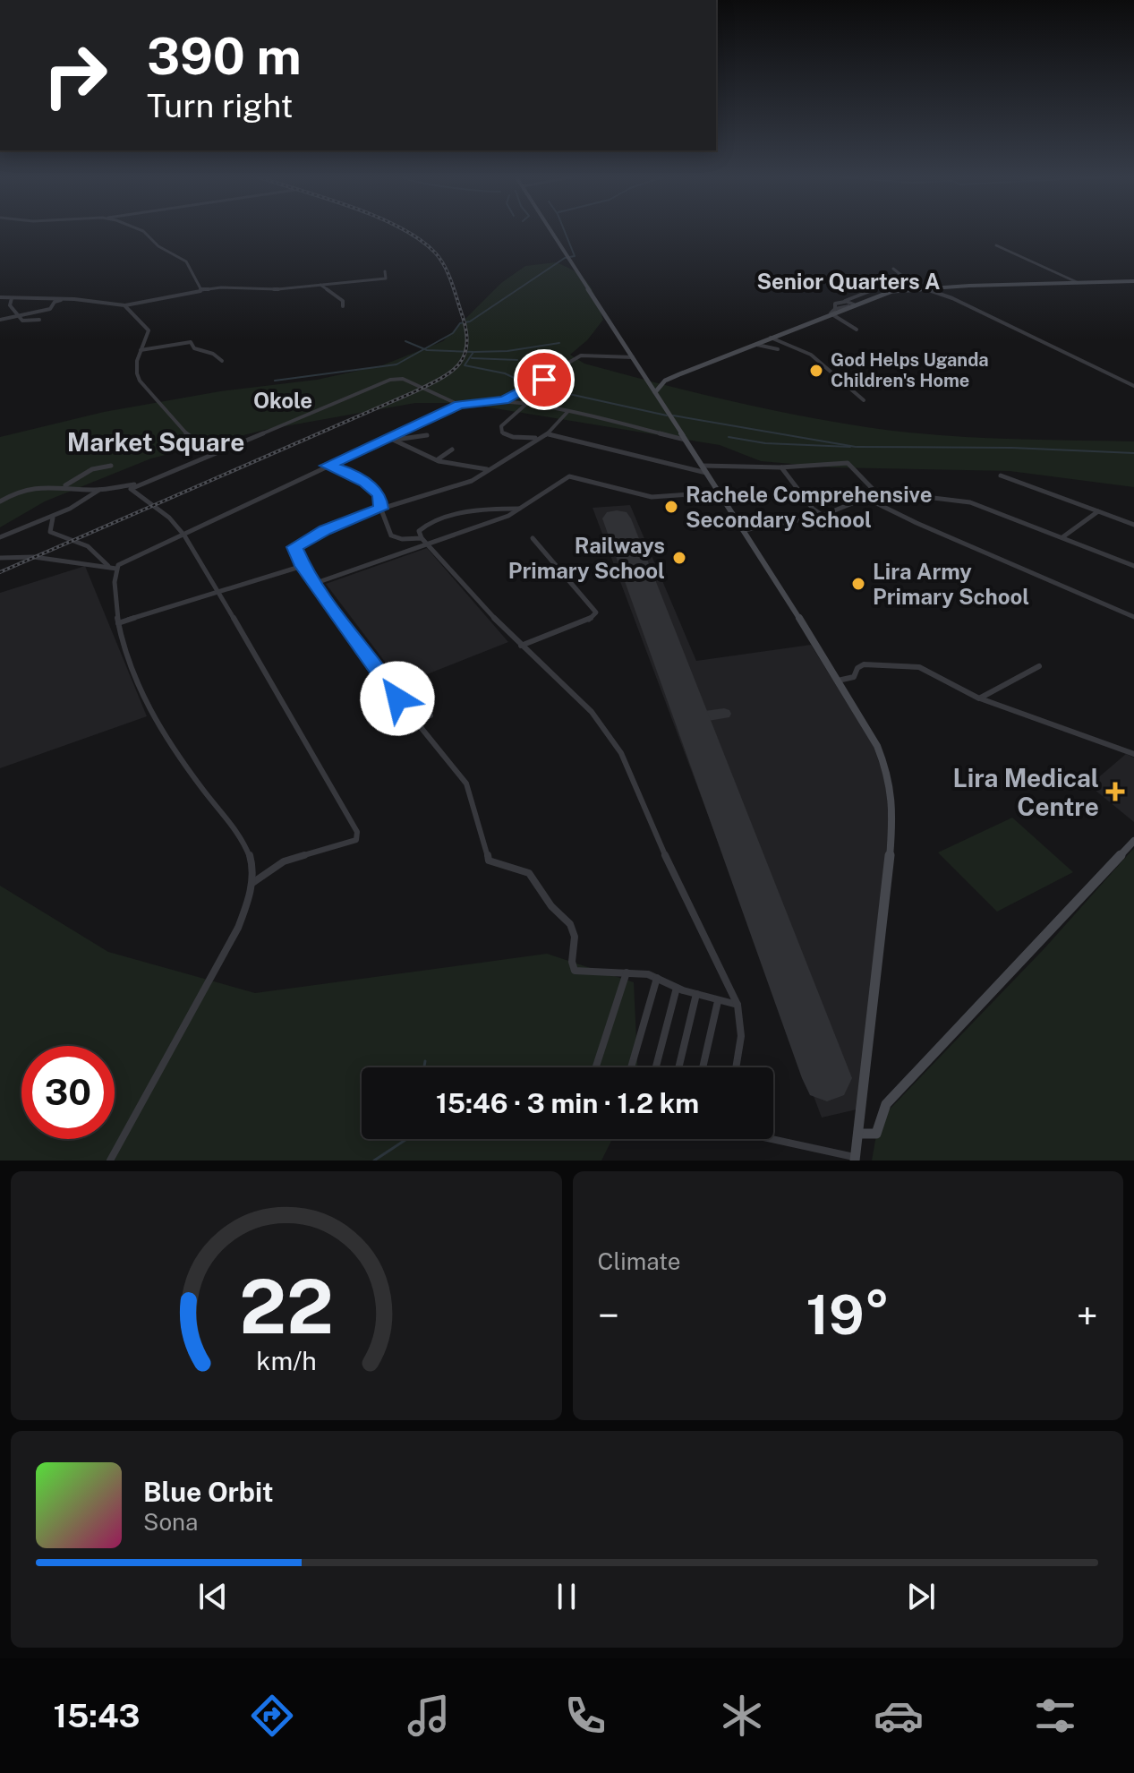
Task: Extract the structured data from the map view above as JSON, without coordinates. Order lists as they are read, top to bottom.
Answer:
{
  "districts": ["Senior Quarters A", "Okole", "Market Square"],
  "places": {
    "other": [
      "God Helps Uganda Children's Home",
      "Rachele Comprehensive Secondary School",
      "Railways Primary School",
      "Lira Army Primary School"
    ],
    "health": ["Lira Medical Centre"]
  },
  "page": {
    "turn": ["390 m", "Turn right"],
    "limit": "30",
    "trip": "15:46 · 3 min · 1.2 km",
    "tile": "Climate",
    "heat": ["−", "19°", "+"],
    "song": ["Blue Orbit", "Sona"],
    "tabs": "15:43",
    "gauge": ["22", "km/h"]
  }
}
